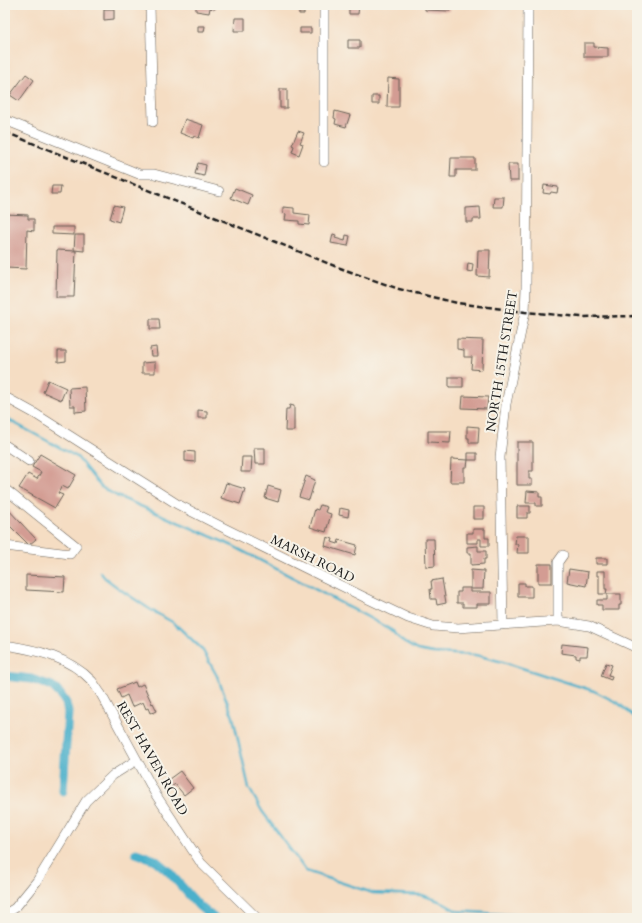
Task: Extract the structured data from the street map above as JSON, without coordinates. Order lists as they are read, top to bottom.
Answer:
{
  "streets": {
    "street": ["NORTH 15TH STREET", "MARSH ROAD", "REST HAVEN ROAD"]
  },
  "crossings": [
    ["NORTH 15TH STREET", "MARSH ROAD"]
  ]
}
